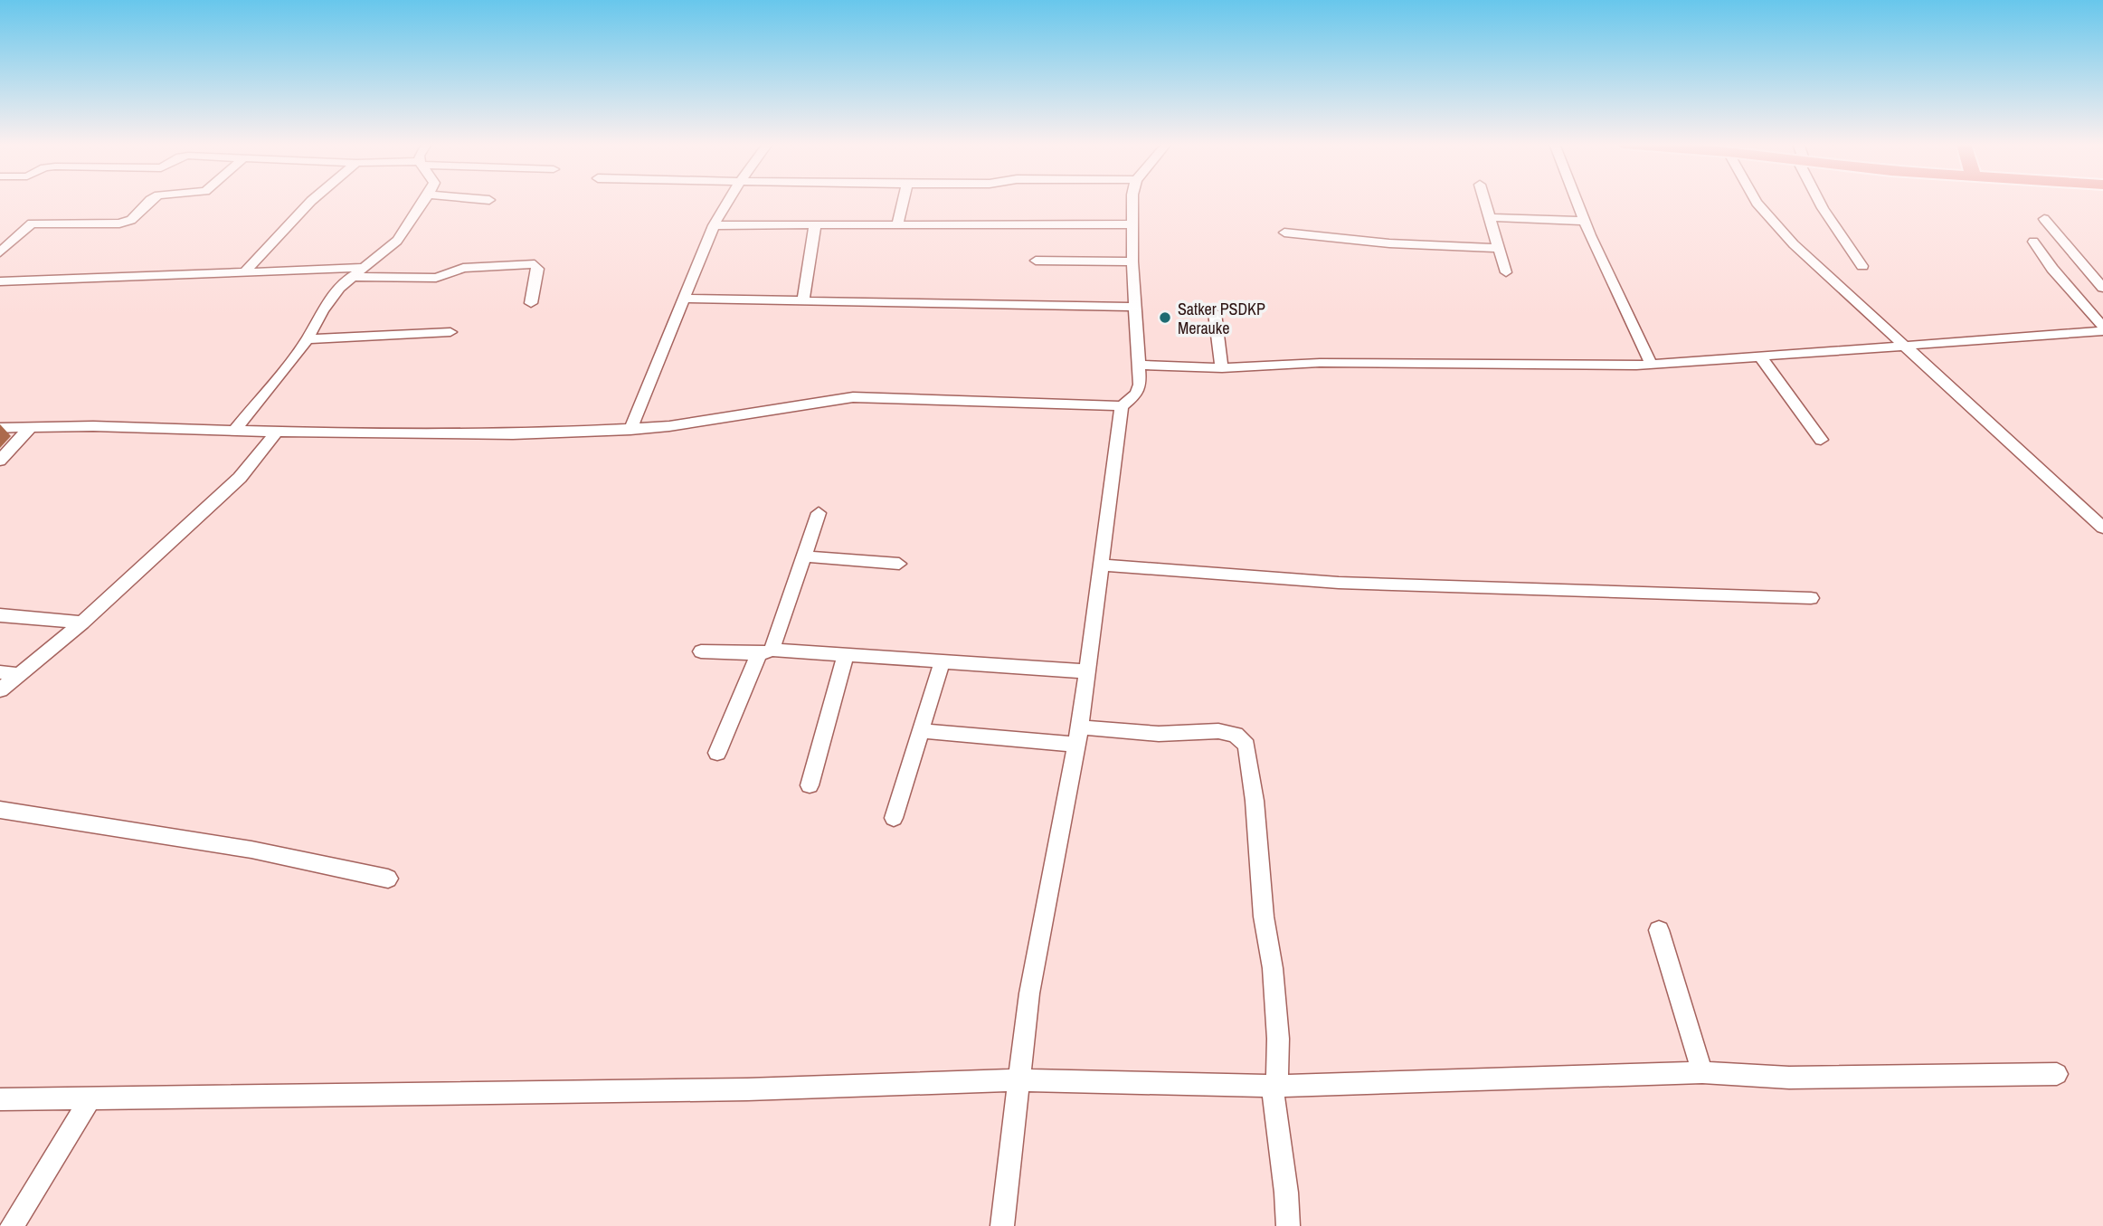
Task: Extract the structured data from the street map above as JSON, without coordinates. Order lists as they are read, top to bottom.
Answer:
{
  "places": ["Satker PSDKP Merauke"]
}
